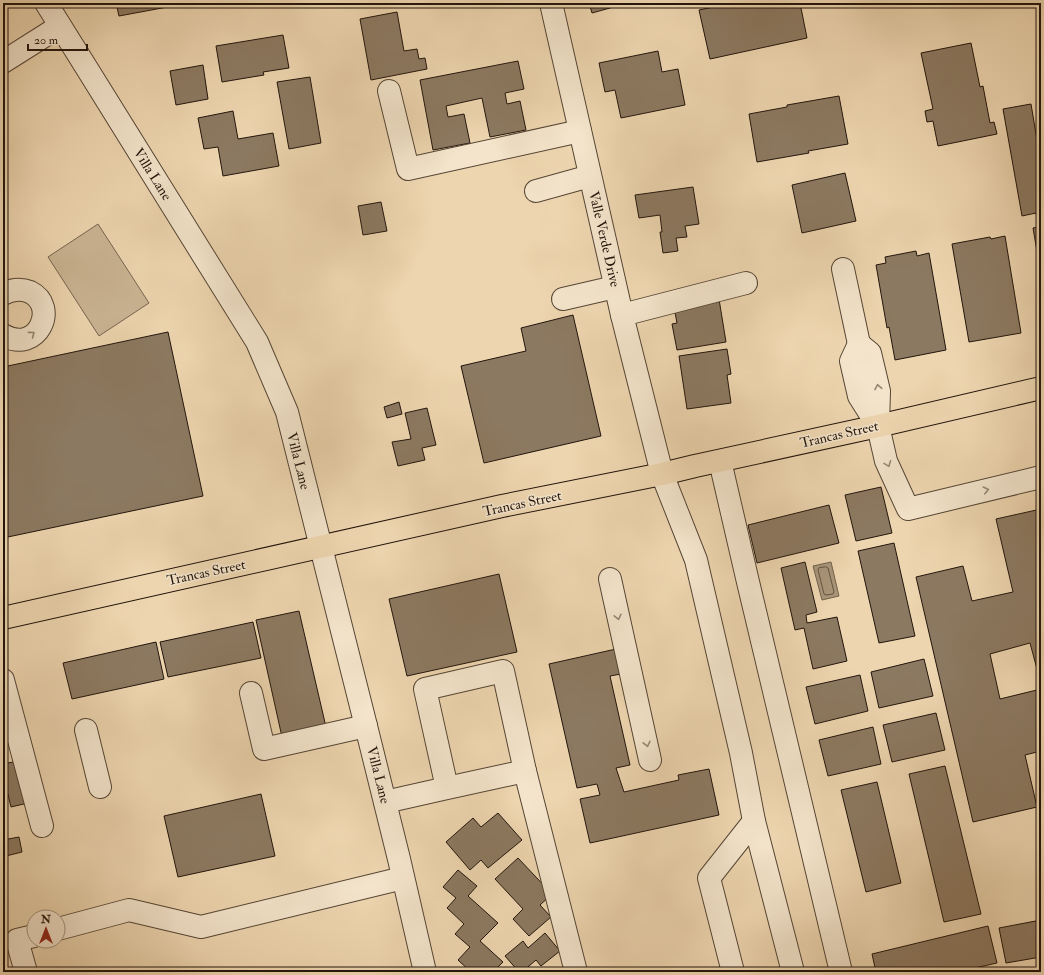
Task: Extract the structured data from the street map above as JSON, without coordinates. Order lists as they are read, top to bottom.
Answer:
{
  "streets": {
    "main road": ["Trancas Street"],
    "street": ["Villa Lane", "Valle Verde Drive"]
  },
  "crossings": [
    ["Villa Lane", "Trancas Street"],
    ["Valle Verde Drive", "Trancas Street"]
  ],
  "scale_bar": "20 m",
  "north": "top"
}
